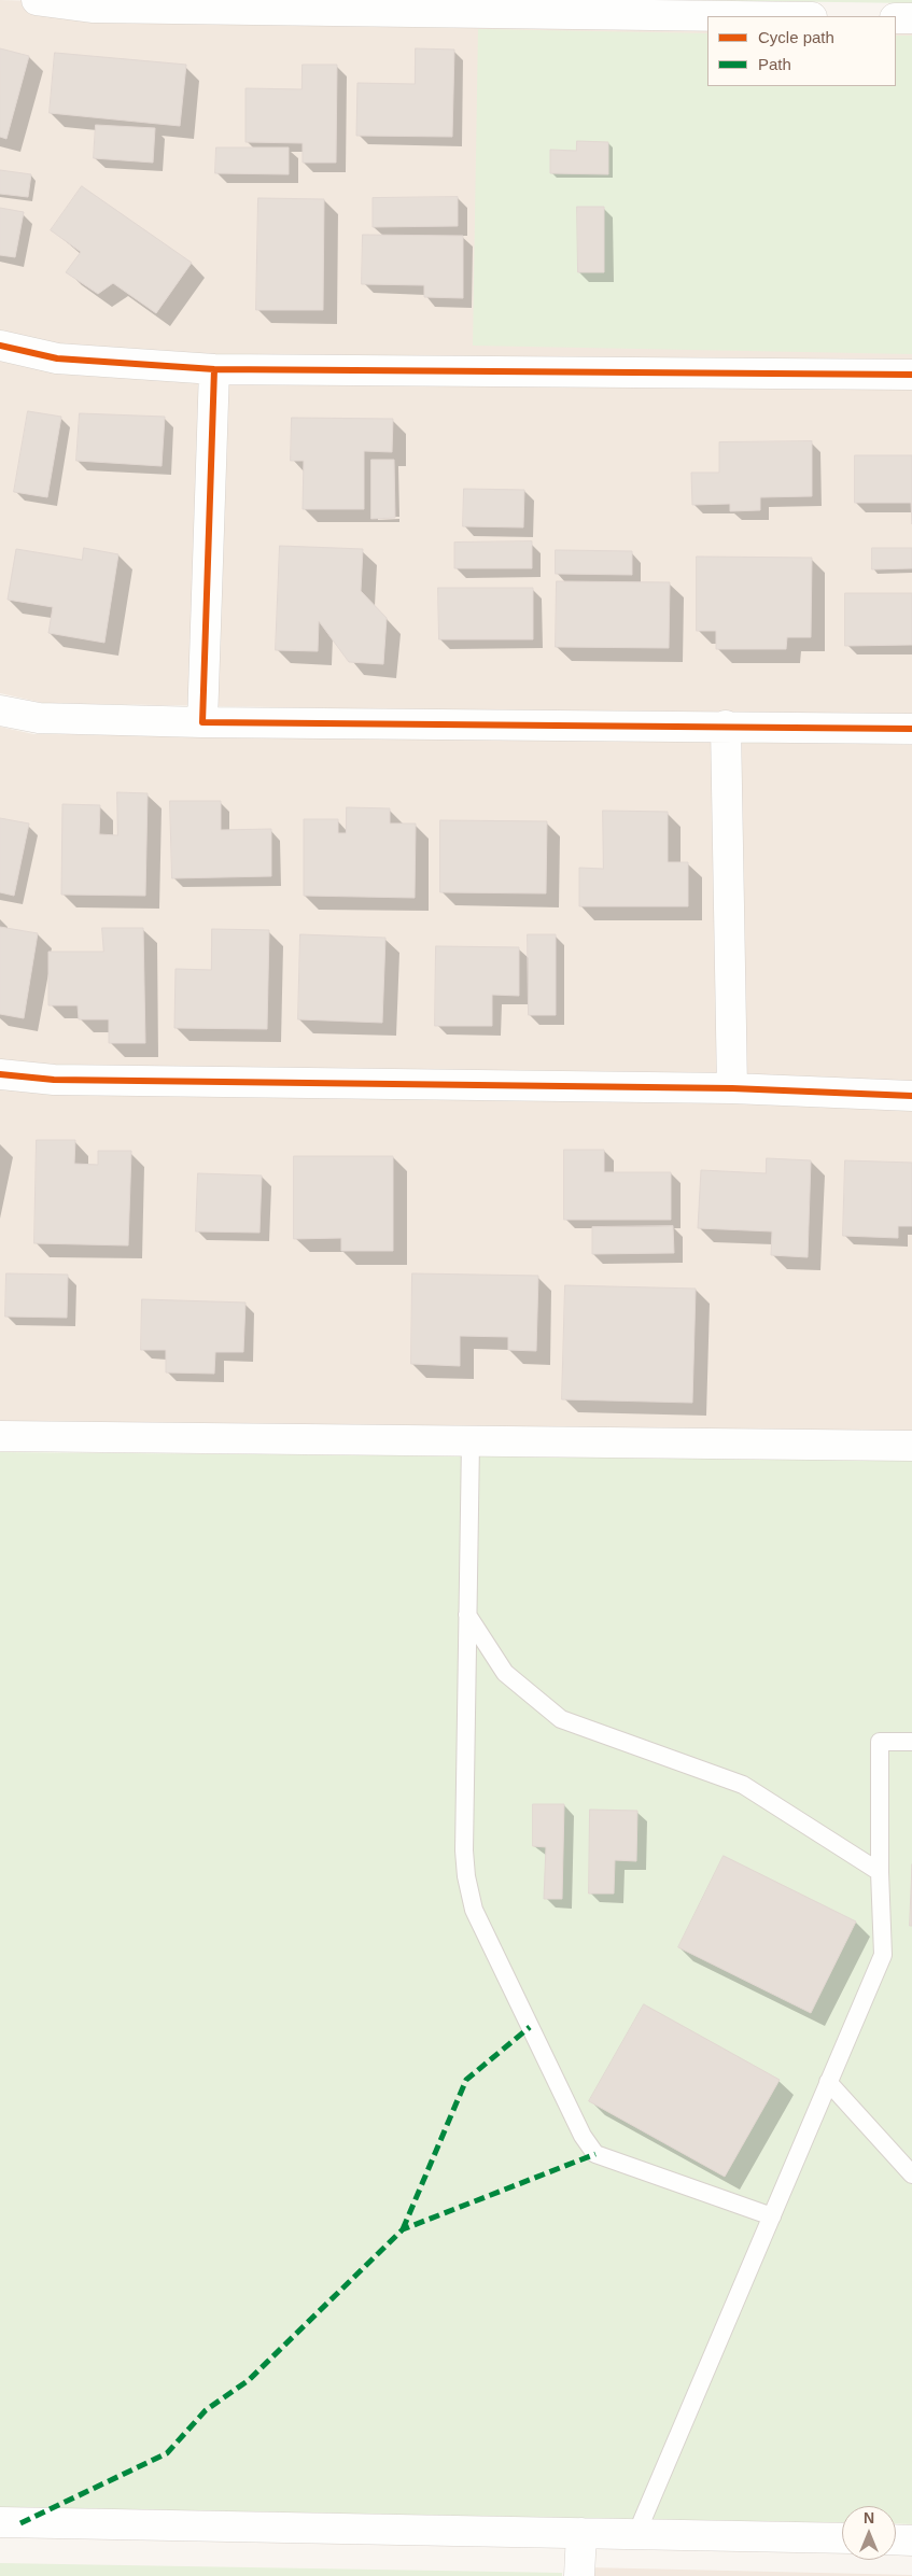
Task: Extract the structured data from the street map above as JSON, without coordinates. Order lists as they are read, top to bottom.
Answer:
{
  "legend": ["Cycle path", "Path"],
  "north": "top"
}
